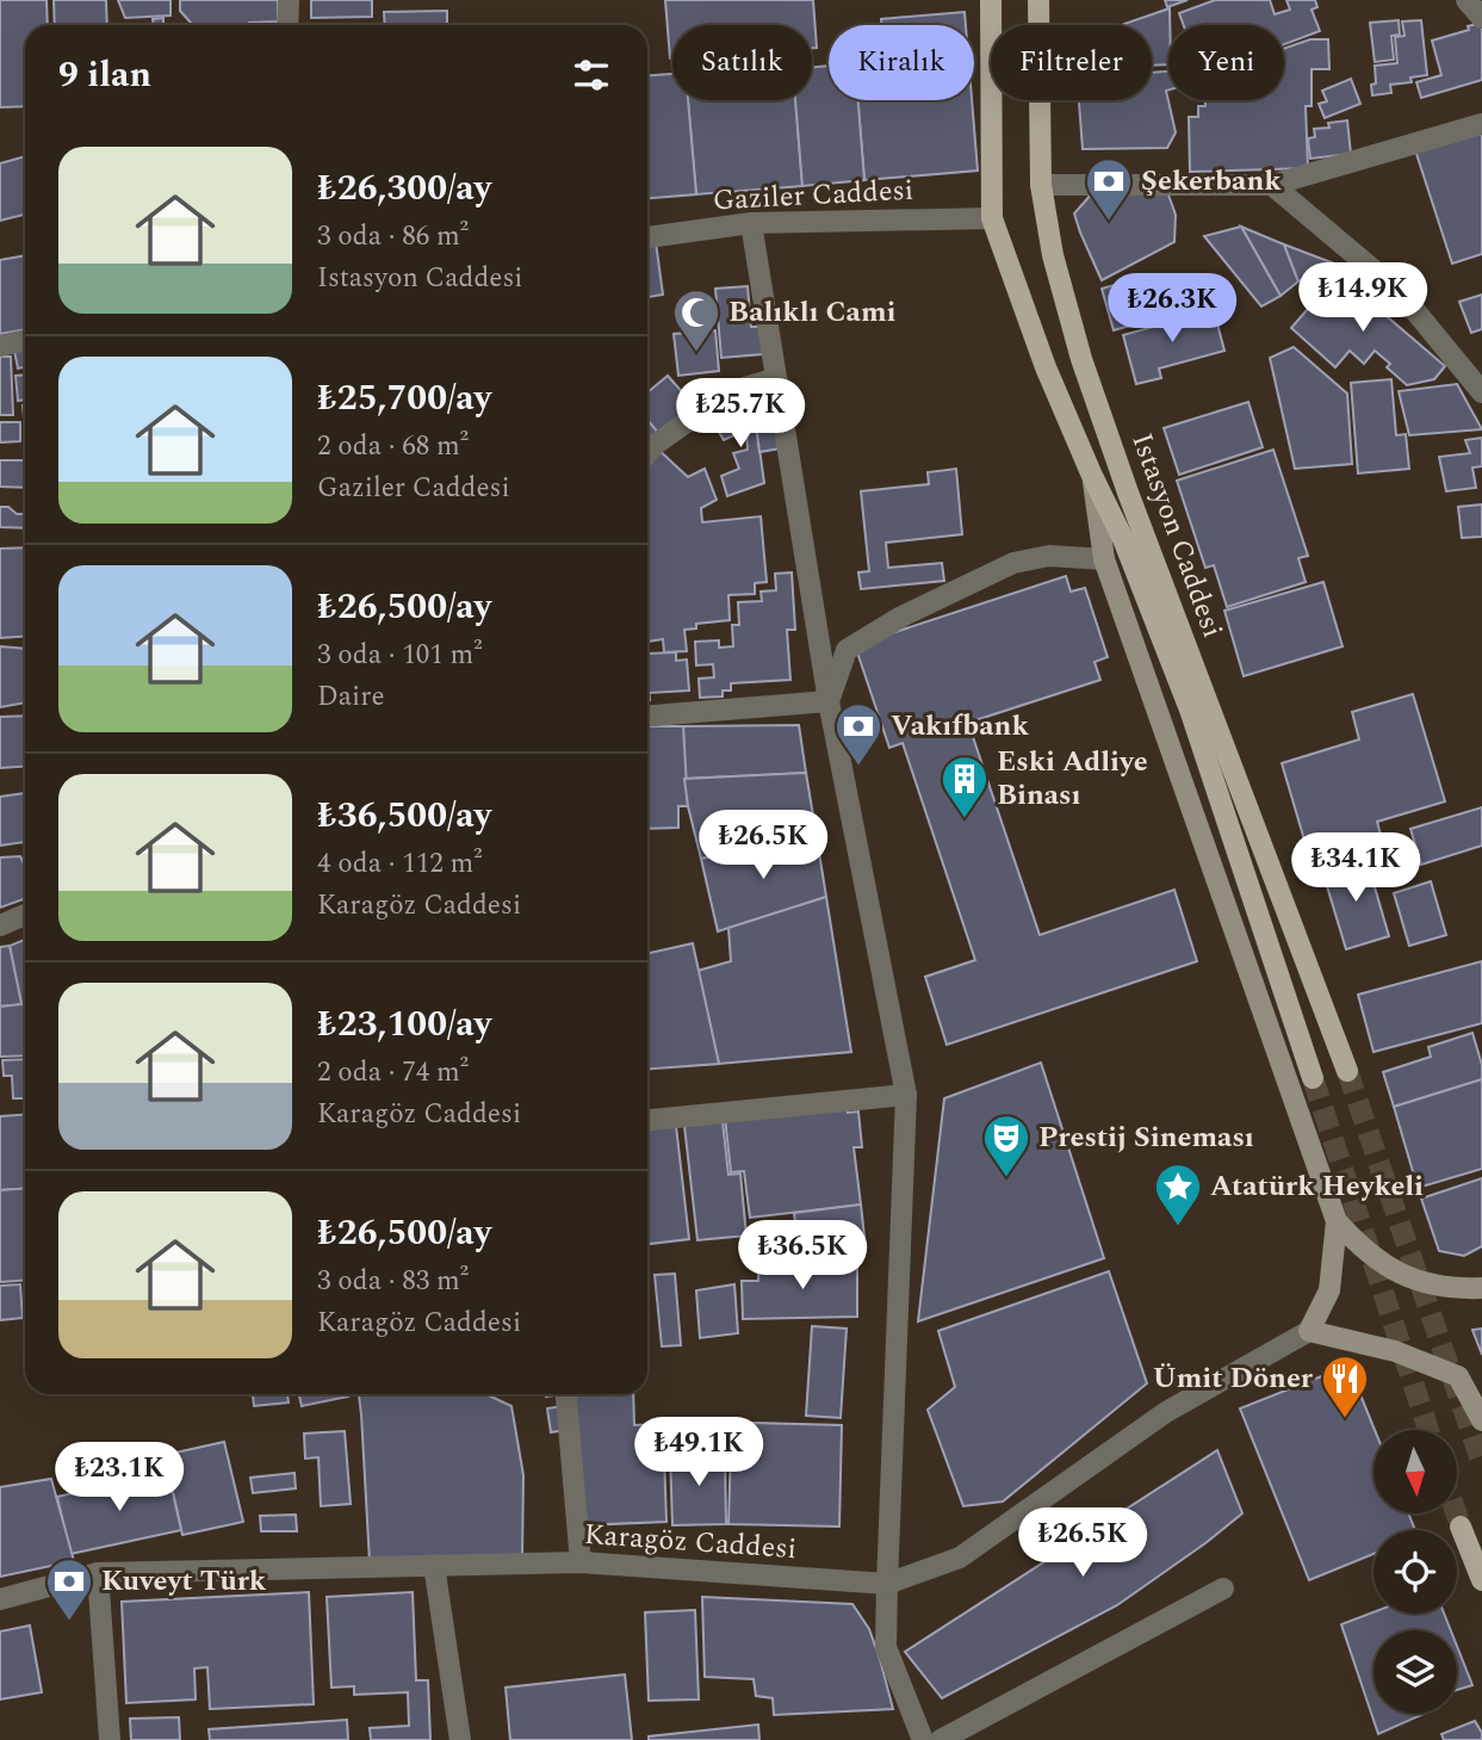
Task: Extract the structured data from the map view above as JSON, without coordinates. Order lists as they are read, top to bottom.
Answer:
{
  "streets": {
    "main road": ["Istasyon Caddesi"],
    "street": ["Gaziler Caddesi", "Karagöz Caddesi"]
  },
  "places": {
    "bank": ["Şekerbank", "Vakıfbank", "Kuveyt Türk"],
    "mosque": ["Balıklı Cami"],
    "building": ["Eski Adliye Binası"],
    "theatre": ["Prestij Sineması"],
    "place": ["Atatürk Heykeli"],
    "restaurant": ["Ümit Döner"]
  },
  "north": "bottom",
  "page": {
    "chip": [
      "Satılık",
      "Kiralık",
      "Filtreler",
      "Yeni"
    ],
    "heading": "9 ilan",
    "list": [
      {
        "name": "₺26,300/ay",
        "note": "3 oda · 86 m² · Istasyon Caddesi"
      },
      {
        "name": "₺25,700/ay",
        "note": "2 oda · 68 m² · Gaziler Caddesi"
      },
      {
        "name": "₺26,500/ay",
        "note": "3 oda · 101 m² · Daire"
      },
      {
        "name": "₺36,500/ay",
        "note": "4 oda · 112 m² · Karagöz Caddesi"
      },
      {
        "name": "₺23,100/ay",
        "note": "2 oda · 74 m² · Karagöz Caddesi"
      },
      {
        "name": "₺26,500/ay",
        "note": "3 oda · 83 m² · Karagöz Caddesi"
      }
    ],
    "price": [
      "₺14.9K",
      "₺26.3K",
      "₺25.7K",
      "₺26.5K",
      "₺34.1K",
      "₺36.5K",
      "₺49.1K",
      "₺23.1K",
      "₺26.5K"
    ]
  }
}
